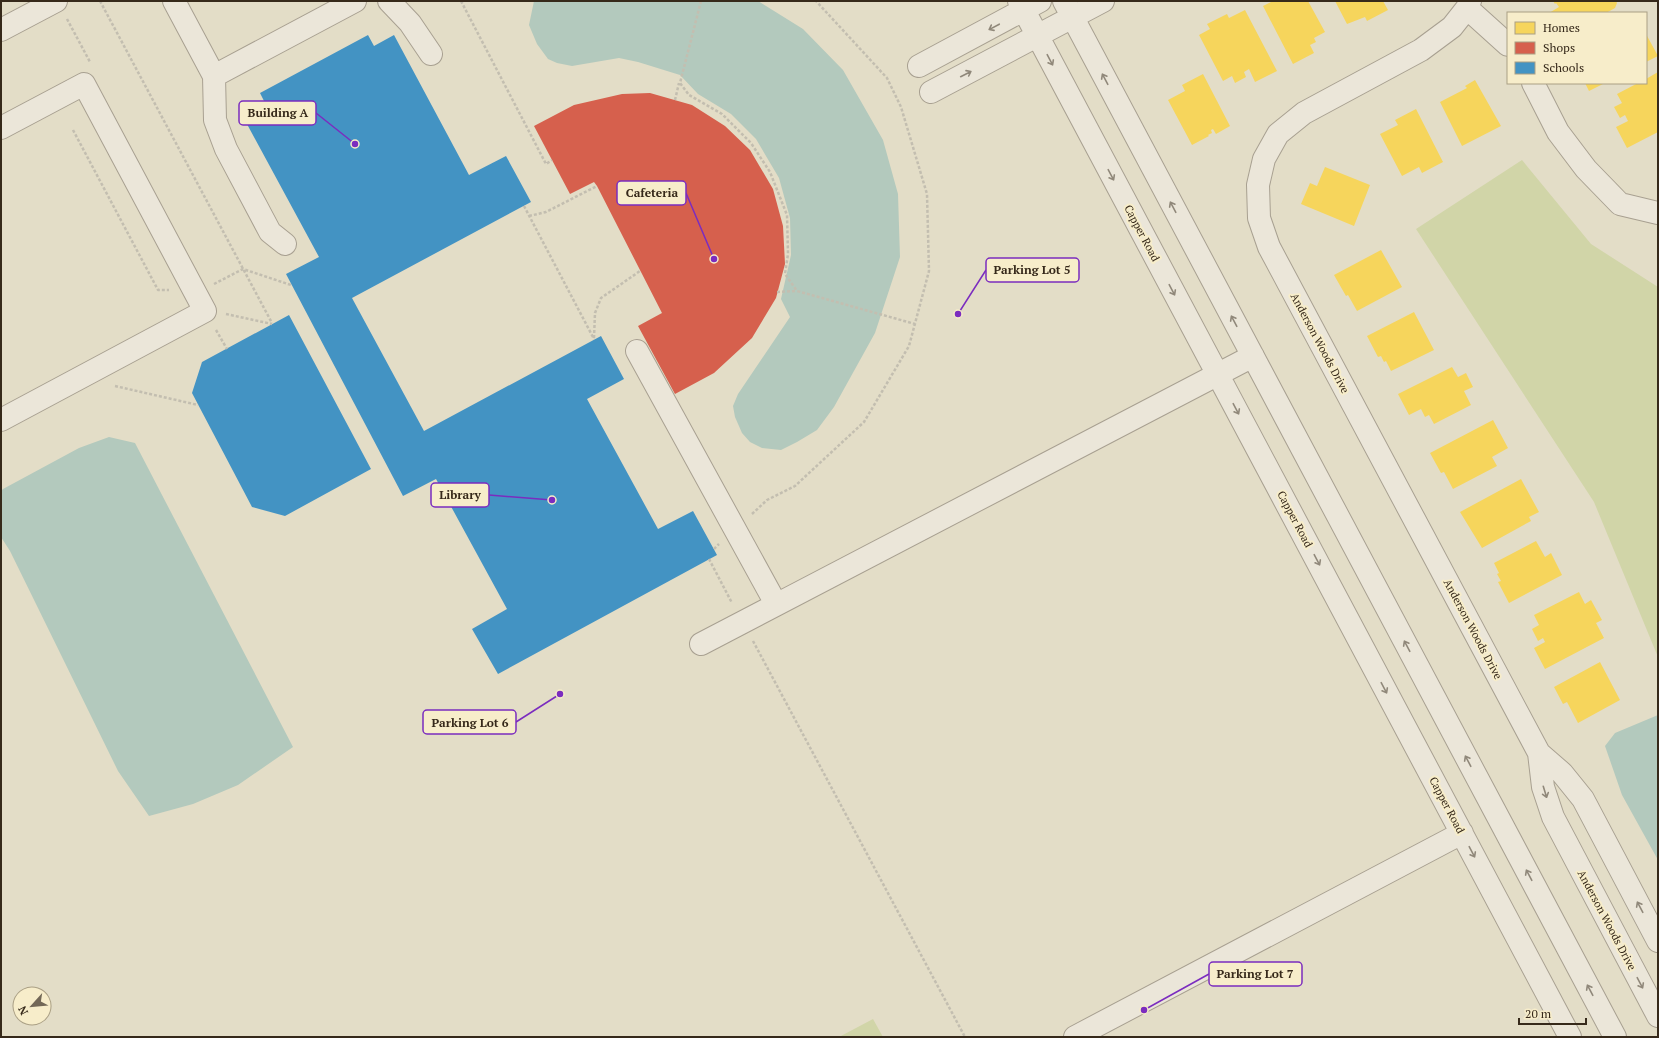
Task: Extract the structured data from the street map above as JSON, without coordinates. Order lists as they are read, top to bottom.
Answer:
{
  "streets": {
    "street": ["Capper Road", "Anderson Woods Drive"]
  },
  "places": [
    "Building A",
    "Cafeteria",
    "Parking Lot 5",
    "Library",
    "Parking Lot 6",
    "Parking Lot 7"
  ],
  "legend": ["Homes", "Shops", "Schools"],
  "scale_bar": "20 m",
  "north": "bottom left"
}
